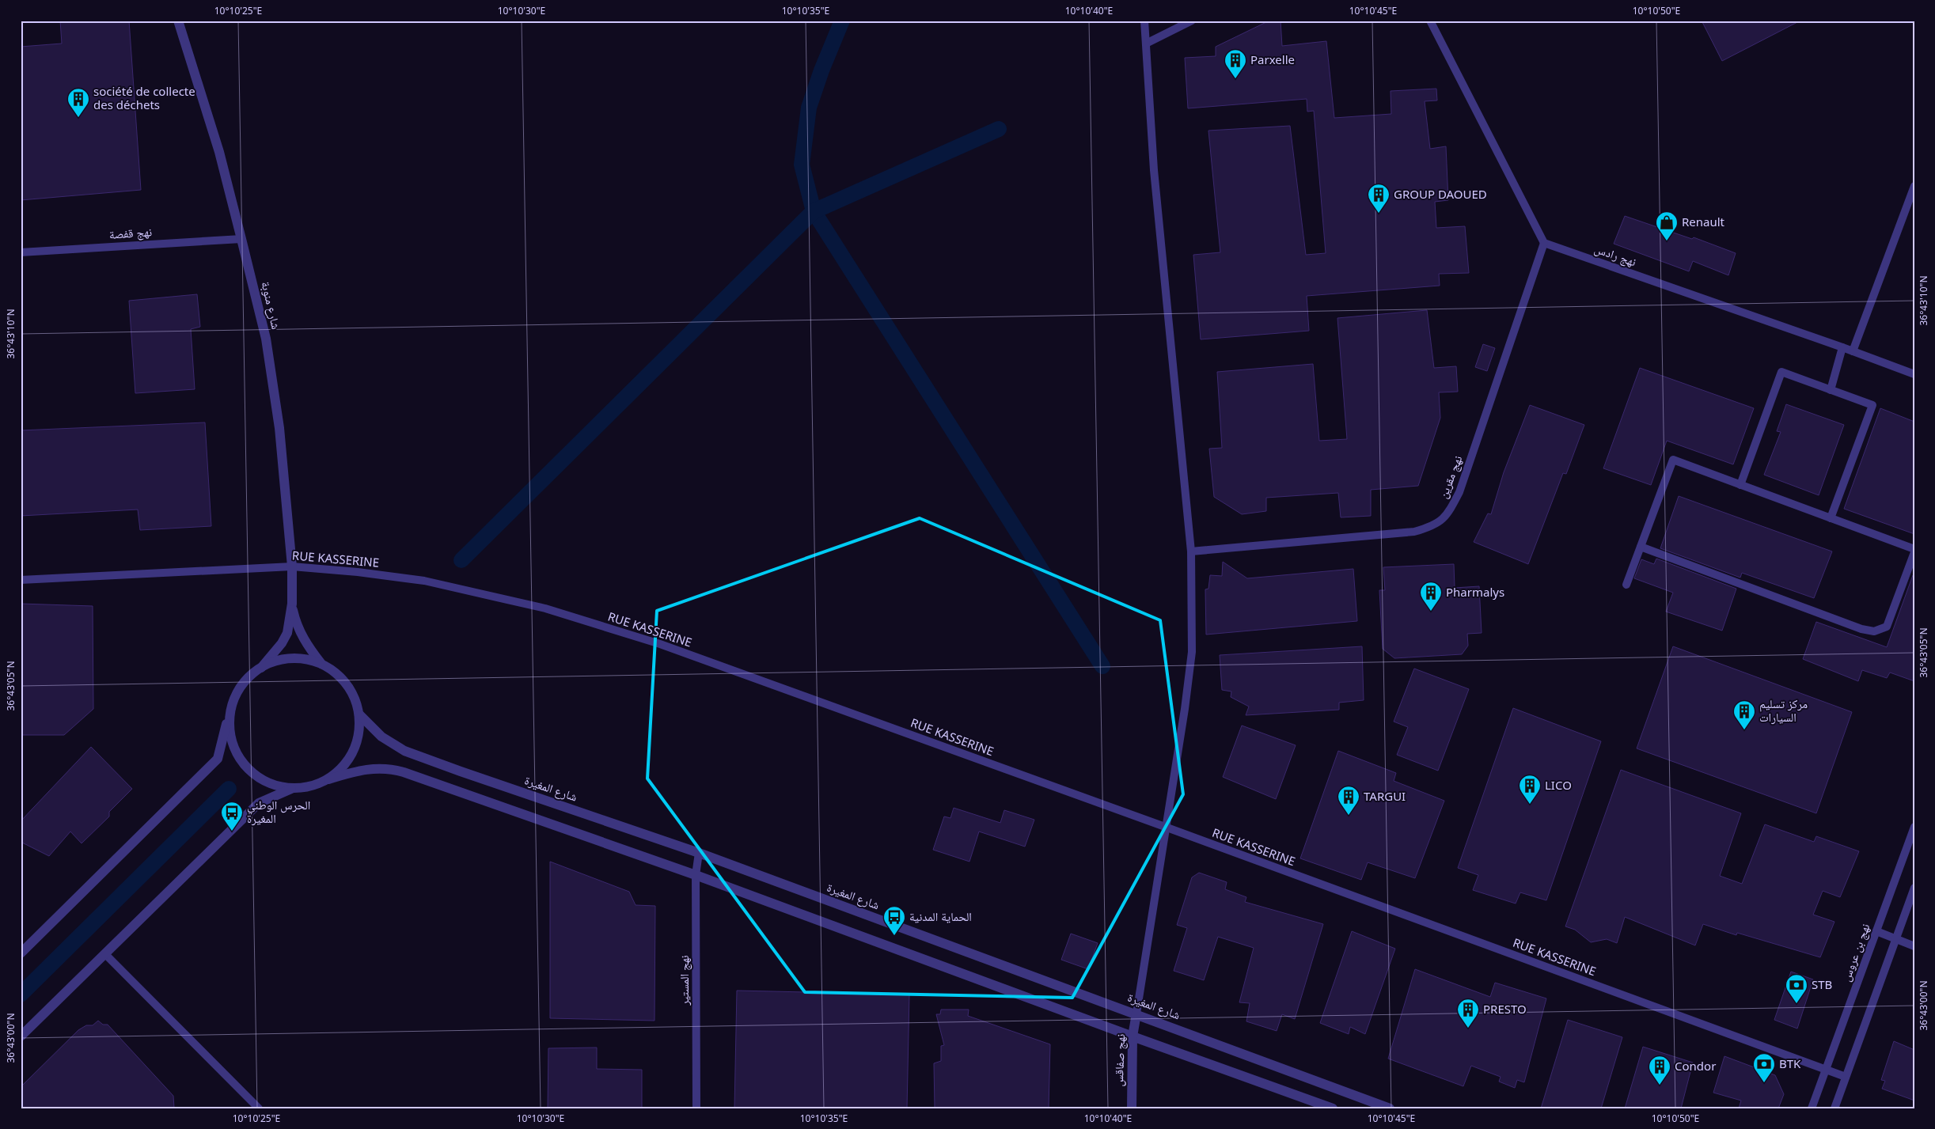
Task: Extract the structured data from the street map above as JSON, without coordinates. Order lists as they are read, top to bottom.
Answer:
{
  "streets": {
    "street": ["شارع منوبة", "شارع المغيرة", "نهج صفاقس"],
    "lane": [
      "نهج قفصة",
      "نهج رادس",
      "نهج مقرين",
      "RUE KASSERINE",
      "نهج بن عروس",
      "نهج المستير"
    ]
  },
  "crossings": [
    ["نهج قفصة", "شارع منوبة"],
    ["نهج رادس", "نهج مقرين"],
    ["شارع منوبة", "RUE KASSERINE"],
    ["RUE KASSERINE", "نهج بن عروس"],
    ["شارع المغيرة", "نهج المستير"],
    ["شارع المغيرة", "نهج صفاقس"]
  ],
  "places": {
    "building": [
      "Parxelle",
      "société de collecte des déchets",
      "GROUP DAOUED",
      "Pharmalys",
      "مركز تسليم السيارات",
      "LICO",
      "TARGUI",
      "PRESTO",
      "Condor"
    ],
    "shop": ["Renault"],
    "bus stop": ["الحرس الوطني المغيرة", "الحماية المدنية"],
    "bank": ["STB", "BTK"]
  },
  "coordinates": [
    "10°10'25\"E",
    "10°10'30\"E",
    "10°10'35\"E",
    "10°10'40\"E",
    "10°10'45\"E",
    "10°10'50\"E",
    "36°43'10\"N",
    "36°43'05\"N",
    "36°43'00\"N"
  ]
}
